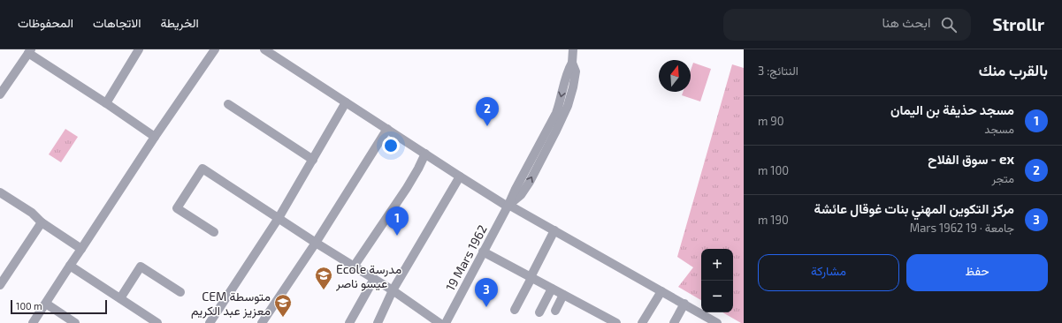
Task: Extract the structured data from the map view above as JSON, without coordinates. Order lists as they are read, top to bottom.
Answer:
{
  "streets": {
    "street": ["19 Mars 1962"]
  },
  "places": {
    "school or university": ["Ecole مدرسة عيسو ناصر", "CEM متوسطة معزيز عبد الكريم"]
  },
  "scale_bar": "100 m",
  "north": "top",
  "page": {
    "header": "Strollr",
    "search": "ابحث هنا",
    "nav": ["الخريطة", "الاتجاهات", "المحفوظات"],
    "heading": ["بالقرب منك", "النتائج: 3"],
    "list": [
      {
        "mark": "1",
        "name": "مسجد حذيفة بن اليمان",
        "note": "مسجد",
        "value": "90 m"
      },
      {
        "mark": "2",
        "name": "ex - سوق الفلاح",
        "note": "متجر",
        "value": "100 m"
      },
      {
        "mark": "3",
        "name": "مركز التكوين المهني بنات غوقال عائشة",
        "note": "جامعة · 19 Mars 1962",
        "value": "190 m"
      }
    ],
    "pins": ["2", "1", "3"],
    "buttons": ["حفظ", "مشاركة"],
    "map_buttons": ["+", "−"],
    "scale": "100 m"
  }
}
